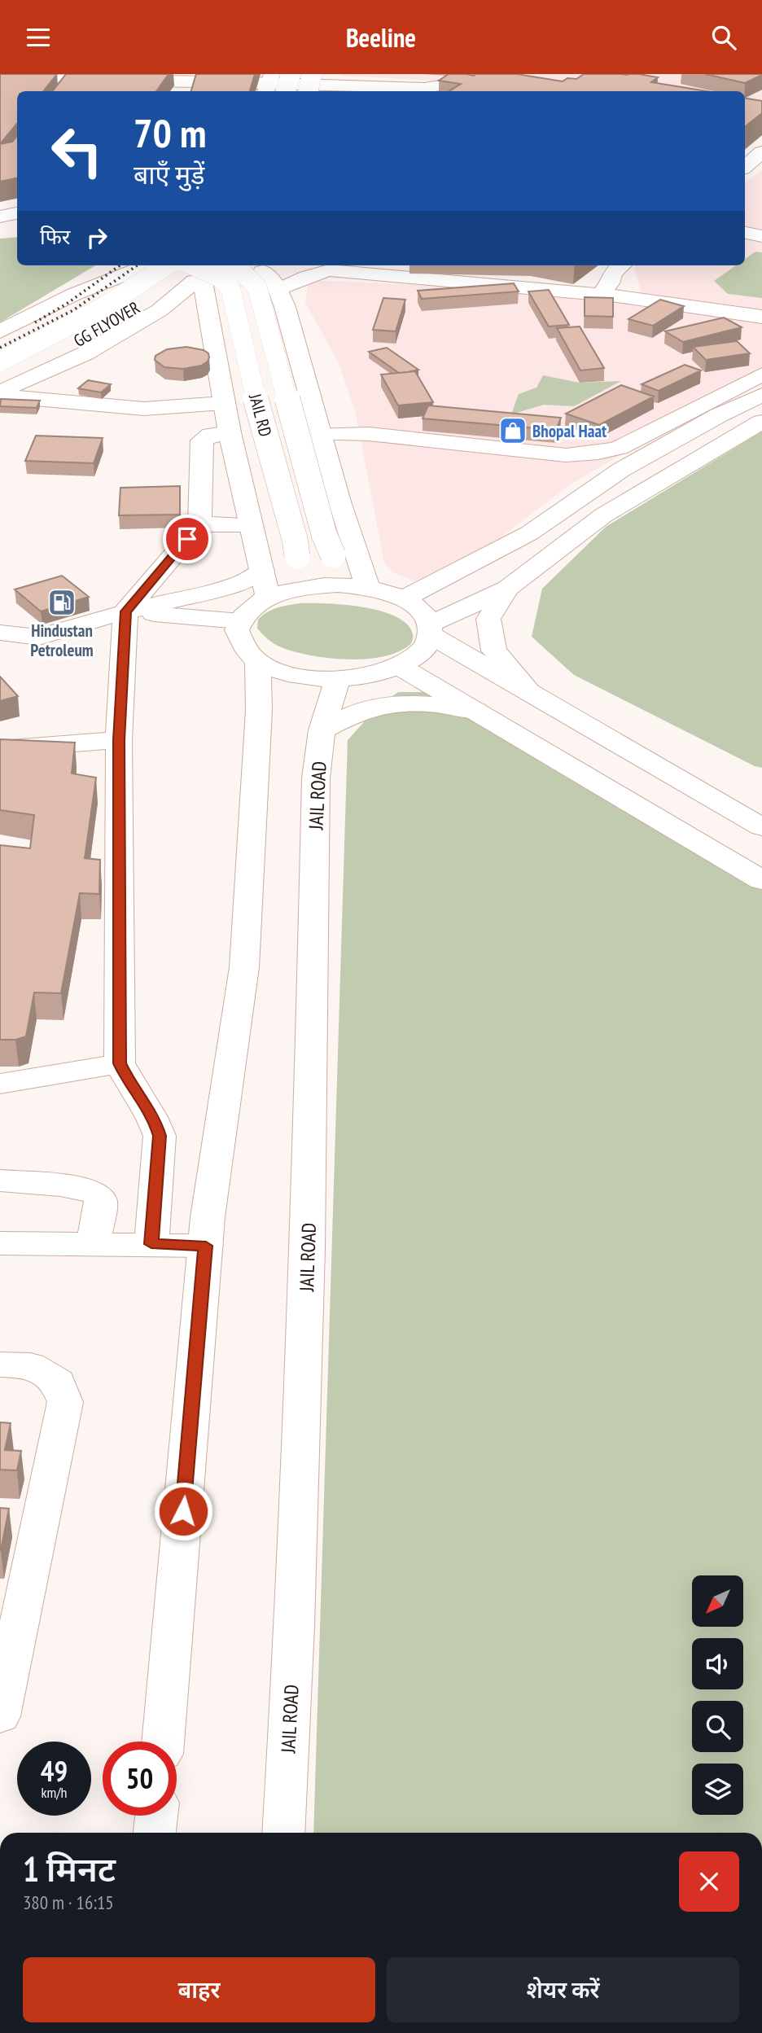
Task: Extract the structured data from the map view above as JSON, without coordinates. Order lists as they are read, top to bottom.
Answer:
{
  "streets": {
    "main road": ["GG FLYOVER", "JAIL RD", "JAIL ROAD"]
  },
  "crossings": [
    ["GG FLYOVER", "JAIL RD"]
  ],
  "places": {
    "shop": ["Bhopal Haat"],
    "fuel station": ["Hindustan Petroleum"]
  },
  "north": "bottom left",
  "page": {
    "header": "Beeline",
    "turn": ["70 m", "बाएँ मुड़ें"],
    "then": "फिर",
    "speed": "49 km/h",
    "limit": "50",
    "heading": ["1 मिनट", "380 m · 16:15"],
    "buttons": ["बाहर", "शेयर करें"]
  }
}
